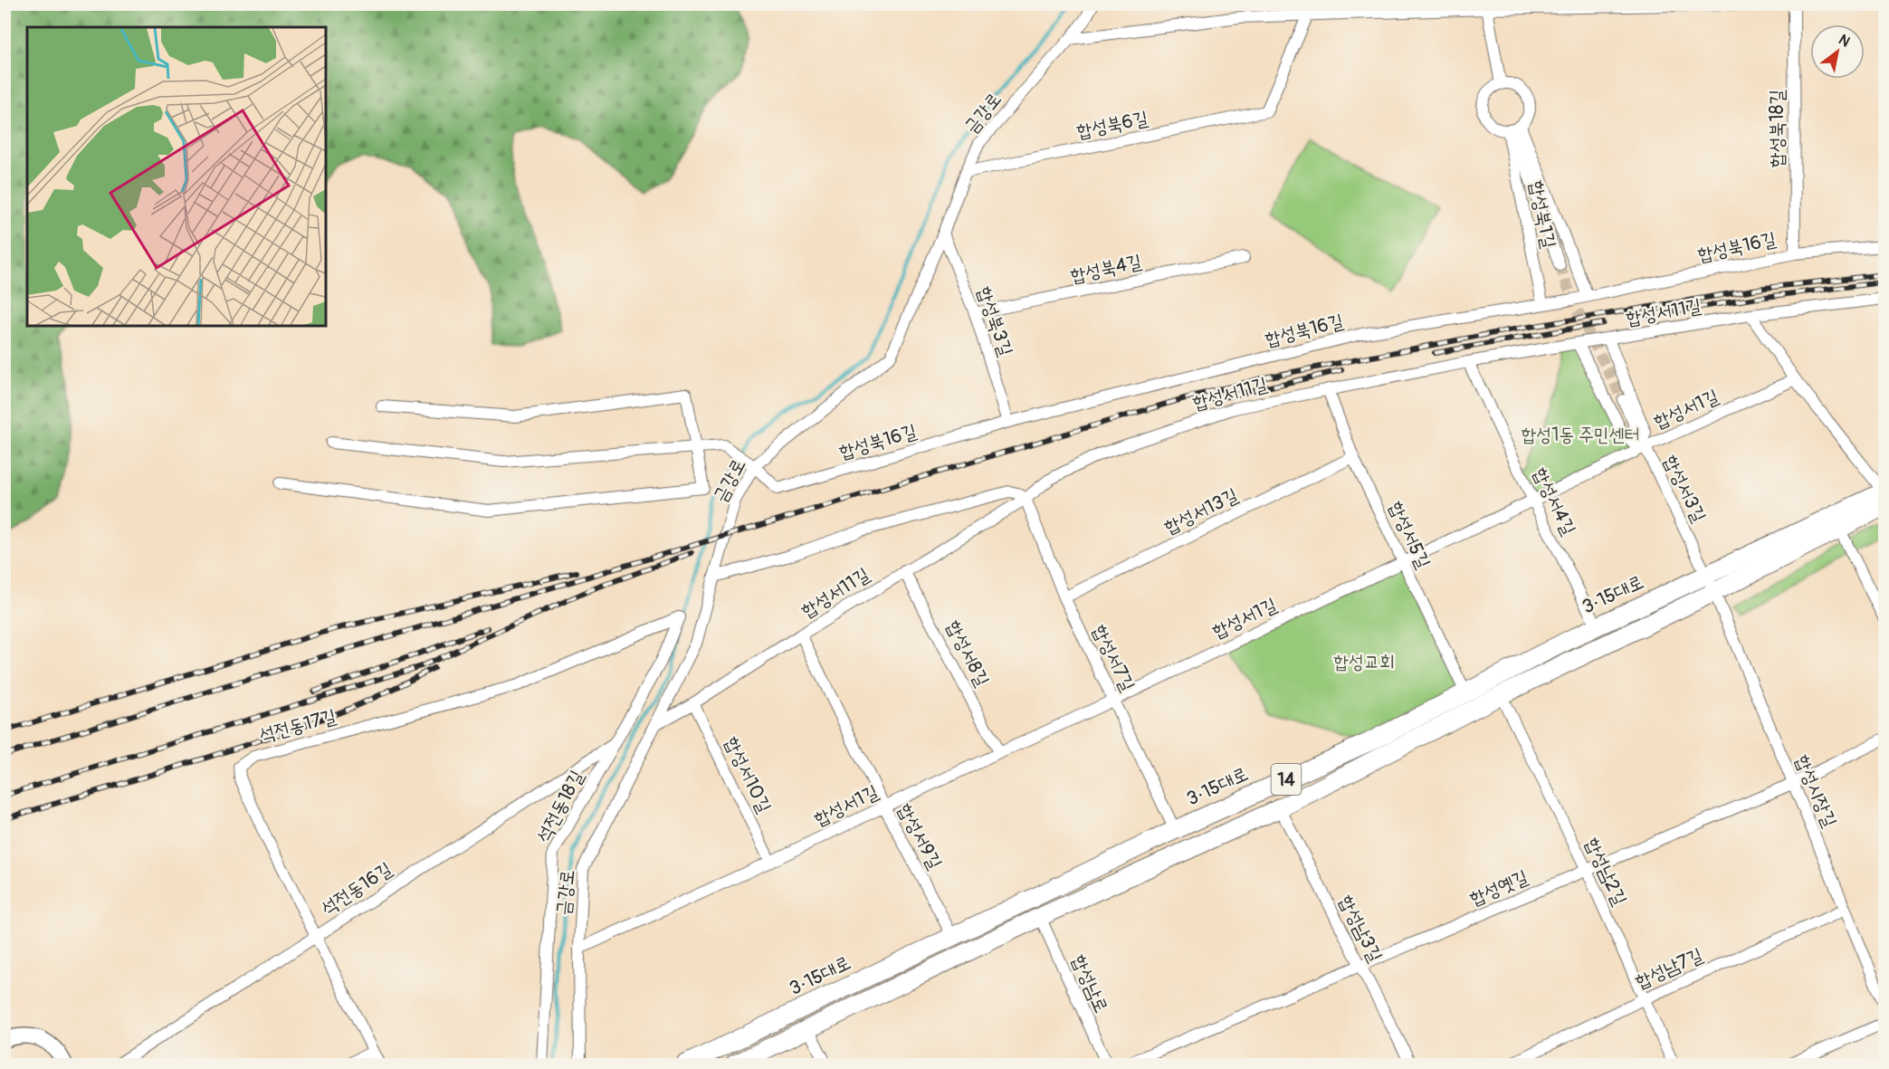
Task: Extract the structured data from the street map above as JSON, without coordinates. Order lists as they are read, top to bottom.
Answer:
{
  "streets": {
    "main road": ["3·15대로", "14"],
    "street": [
      "금강로",
      "합성북6길",
      "합성북18길",
      "합성북1길",
      "합성북16길",
      "합성북4길",
      "합성서11길",
      "합성북3길",
      "합성서1길",
      "합성서3길",
      "합성서4길",
      "합성서13길",
      "합성서5길",
      "합성서8길",
      "합성서7길",
      "석전동17길",
      "합성서10길",
      "합성시장길",
      "석전동18길",
      "합성서9길",
      "합성남2길",
      "합성옛길",
      "석전동16길",
      "합성남3길",
      "합성남7길",
      "합성남로"
    ]
  },
  "crossings": [
    ["금강로", "합성북6길"],
    ["금강로", "합성북16길"],
    ["금강로", "합성서11길"],
    ["금강로", "합성북3길"],
    ["금강로", "합성서1길"],
    ["합성북18길", "합성북16길"],
    ["합성북1길", "합성북16길"],
    ["합성북16길", "합성북3길"],
    ["합성북4길", "합성북3길"],
    ["합성서11길", "합성서4길"],
    ["합성서11길", "합성서5길"],
    ["합성서11길", "합성서8길"],
    ["합성서11길", "합성서7길"],
    ["합성서11길", "합성서10길"],
    ["합성서11길", "합성서9길"],
    ["합성서1길", "합성서3길"],
    ["합성서1길", "합성서4길"],
    ["합성서1길", "합성서5길"],
    ["합성서1길", "합성서8길"],
    ["합성서1길", "합성서7길"],
    ["합성서1길", "합성서10길"],
    ["합성서1길", "합성서9길"],
    ["합성서3길", "3·15대로"],
    ["합성서3길", "14"],
    ["합성서3길", "합성시장길"],
    ["합성서4길", "3·15대로"],
    ["합성서13길", "합성서5길"],
    ["합성서13길", "합성서7길"],
    ["합성서5길", "3·15대로"],
    ["3·15대로", "합성서7길"],
    ["3·15대로", "14"],
    ["3·15대로", "합성서9길"],
    ["석전동17길", "석전동18길"],
    ["석전동17길", "석전동16길"],
    ["14", "합성시장길"],
    ["14", "합성남2길"],
    ["14", "합성남3길"],
    ["14", "합성남로"],
    ["합성시장길", "합성옛길"],
    ["합성시장길", "합성남7길"],
    ["석전동18길", "석전동16길"],
    ["합성남2길", "합성옛길"],
    ["합성남2길", "합성남7길"],
    ["합성옛길", "합성남3길"]
  ],
  "parks": ["합성1동 주민센터", "합성교회"],
  "north": "top right"
}
